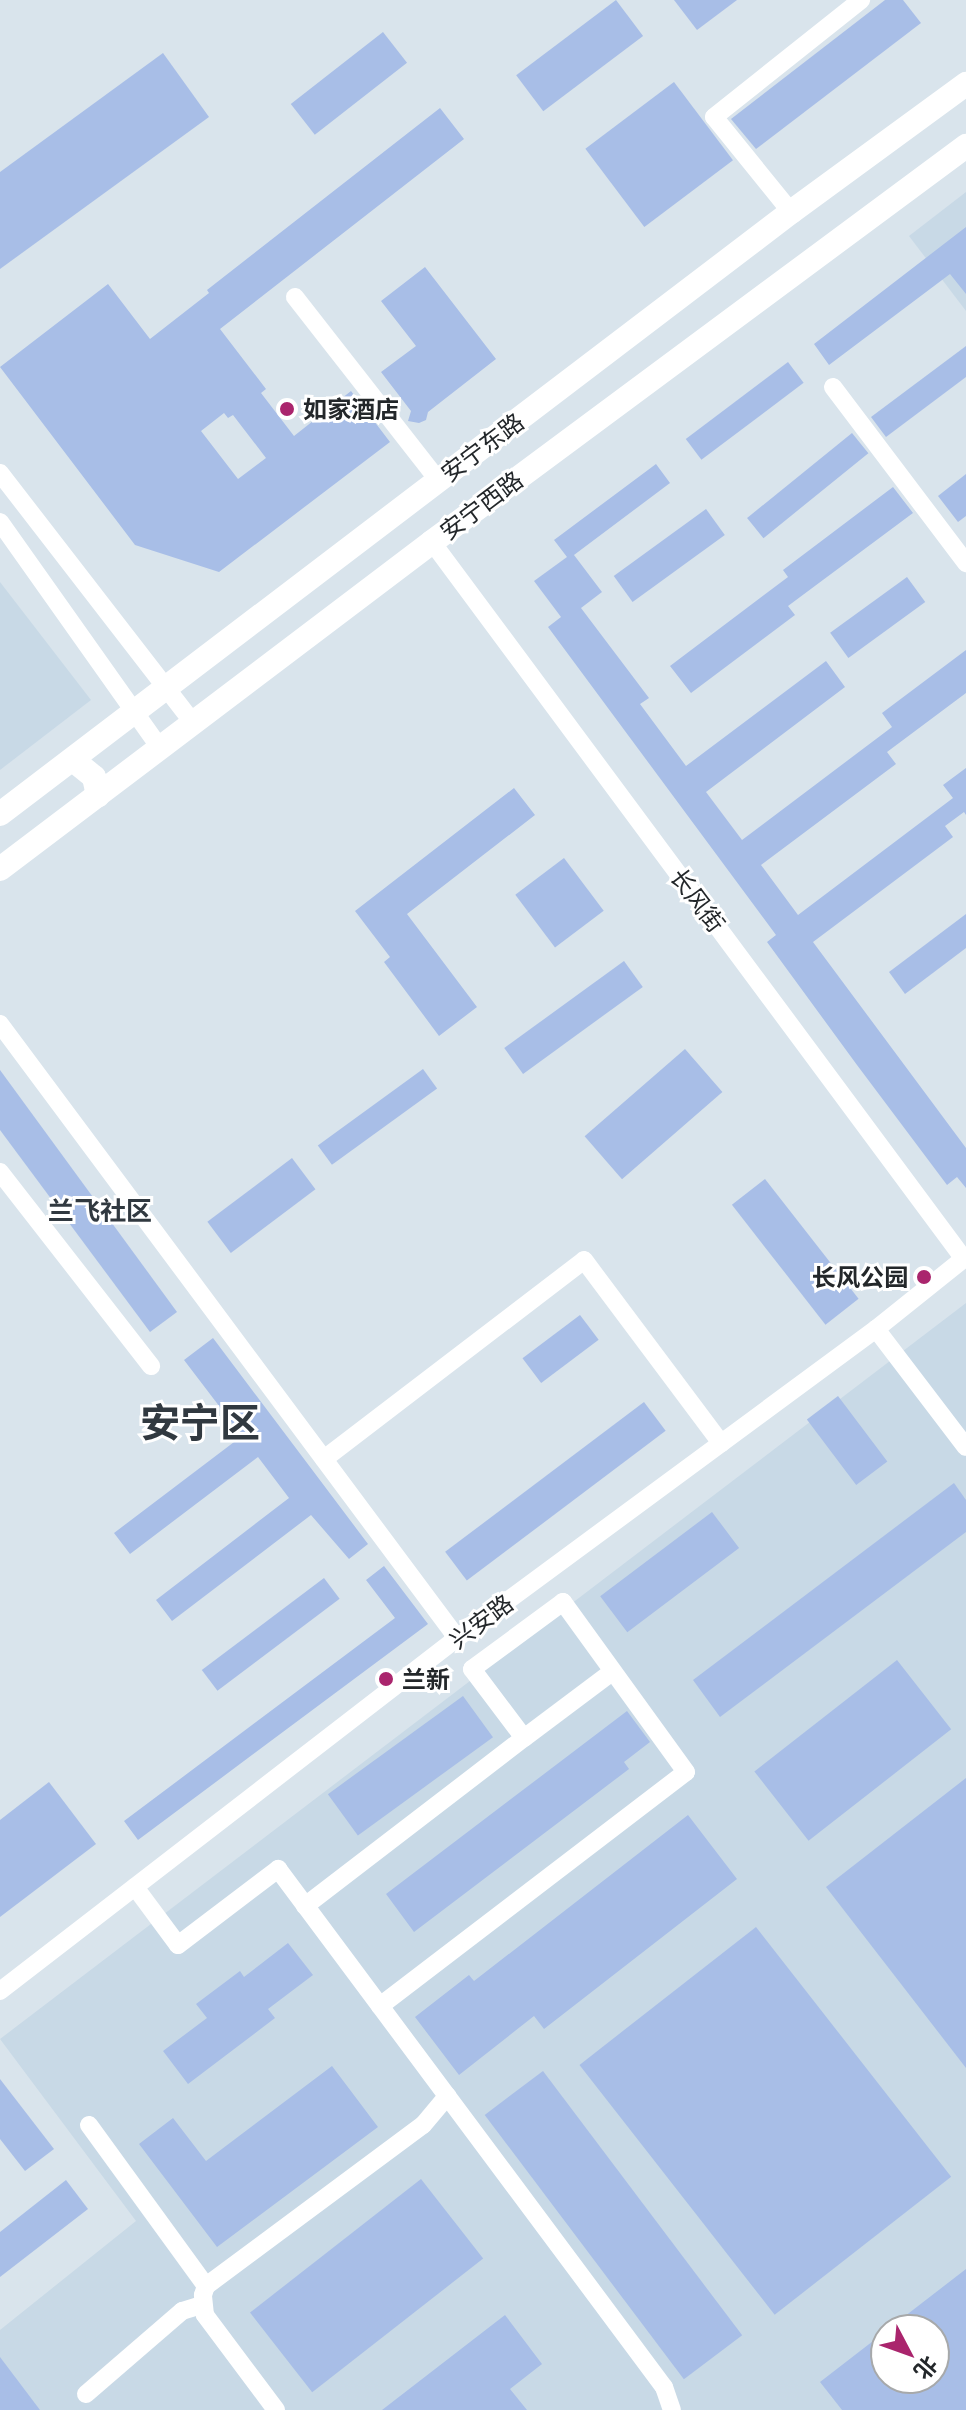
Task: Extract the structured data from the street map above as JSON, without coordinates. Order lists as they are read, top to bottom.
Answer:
{
  "streets": {
    "main road": ["安宁东路", "安宁西路"],
    "street": ["长风街", "兴安路"]
  },
  "crossings": [
    ["安宁西路", "长风街"],
    ["长风街", "兴安路"]
  ],
  "districts": ["兰飞社区", "安宁区"],
  "places": ["如家酒店", "长风公园", "兰新"],
  "north": "bottom right"
}
